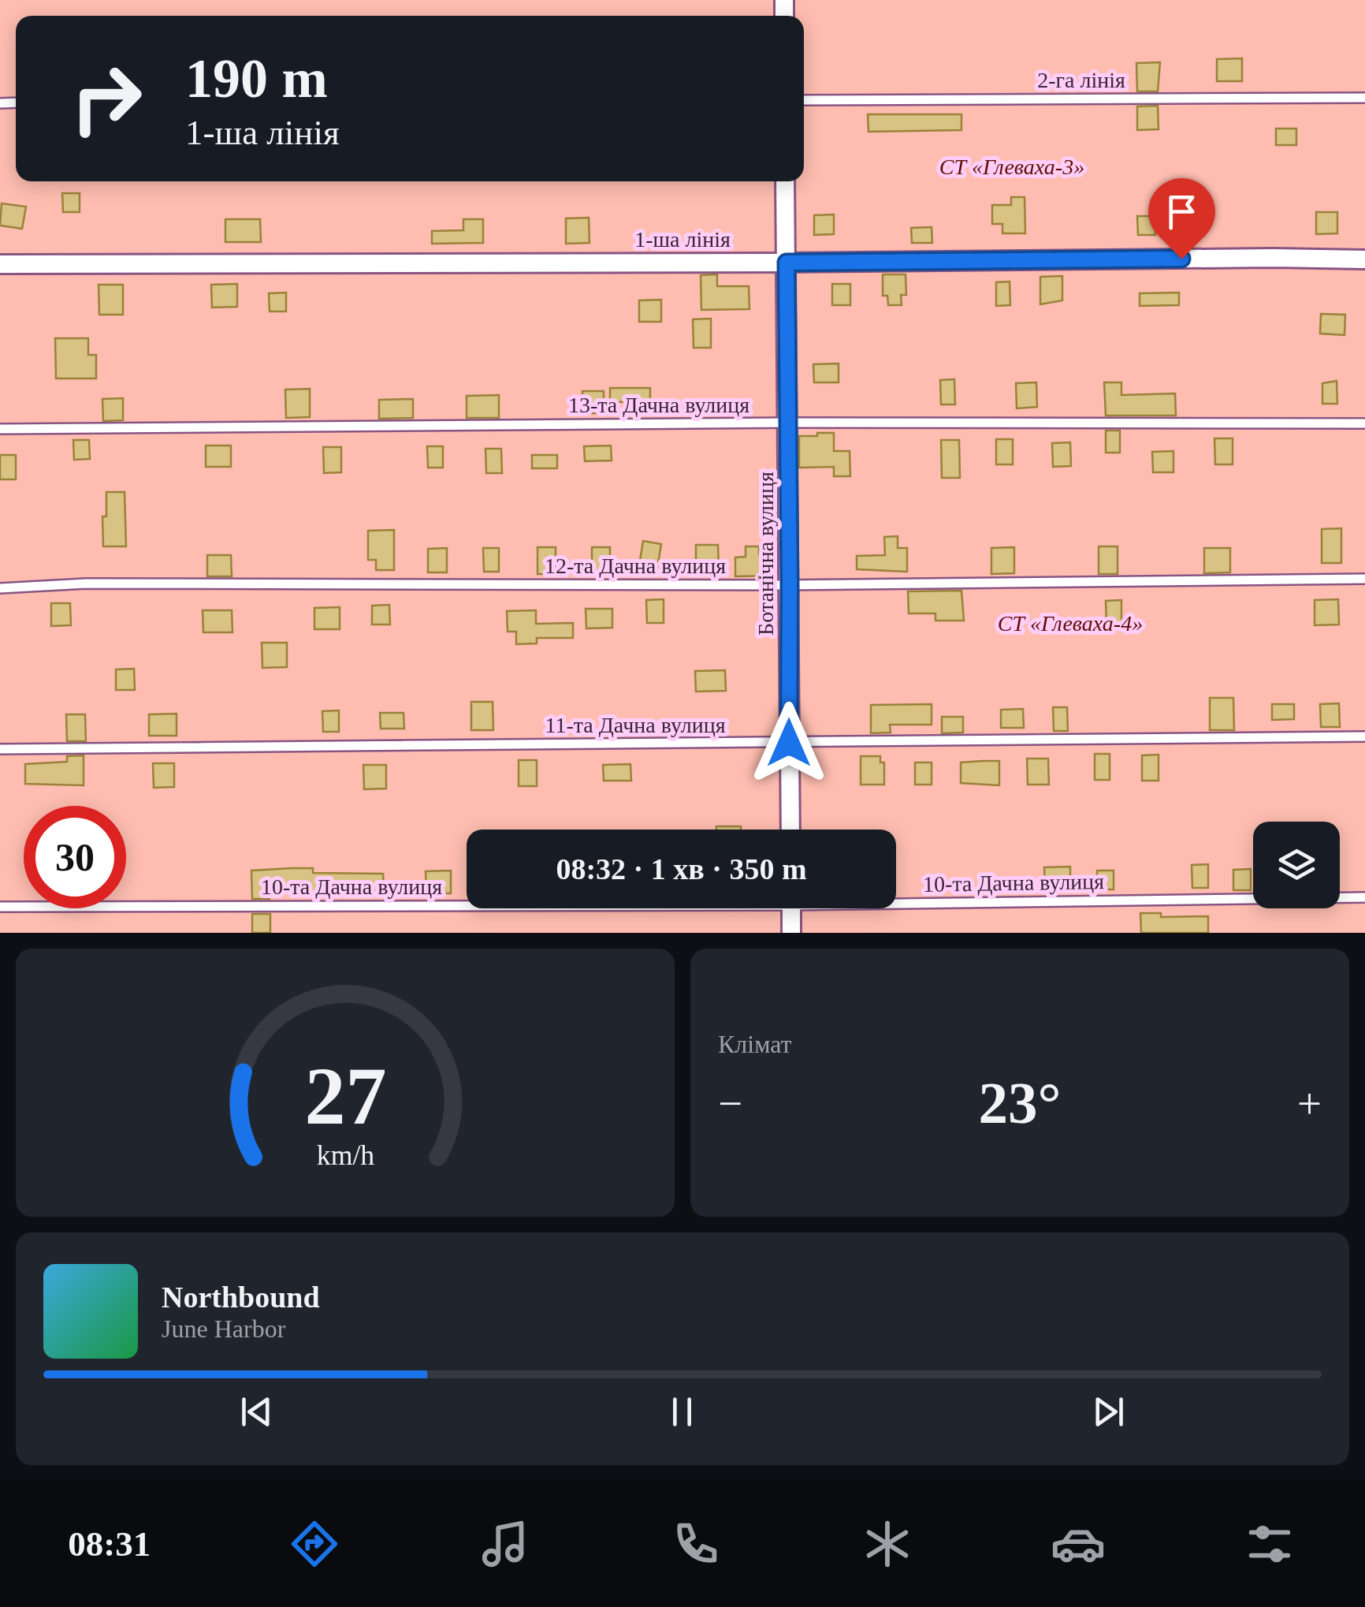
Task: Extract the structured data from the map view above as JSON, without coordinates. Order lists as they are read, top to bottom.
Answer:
{
  "streets": {
    "street": ["1-ша лінія", "Ботанічна вулиця"],
    "lane": [
      "2-га лінія",
      "13-та Дачна вулиця",
      "12-та Дачна вулиця",
      "11-та Дачна вулиця",
      "10-та Дачна вулиця"
    ]
  },
  "crossings": [
    ["1-ша лінія", "Ботанічна вулиця"],
    ["13-та Дачна вулиця", "Ботанічна вулиця"],
    ["Ботанічна вулиця", "12-та Дачна вулиця"],
    ["Ботанічна вулиця", "11-та Дачна вулиця"]
  ],
  "parks": ["СТ «Глеваха-3»", "СТ «Глеваха-4»"],
  "page": {
    "turn": ["190 m", "1-ша лінія"],
    "limit": "30",
    "trip": "08:32 · 1 хв · 350 m",
    "tile": "Клімат",
    "heat": ["−", "23°", "+"],
    "song": ["Northbound", "June Harbor"],
    "tabs": "08:31",
    "gauge": ["27", "km/h"]
  }
}
